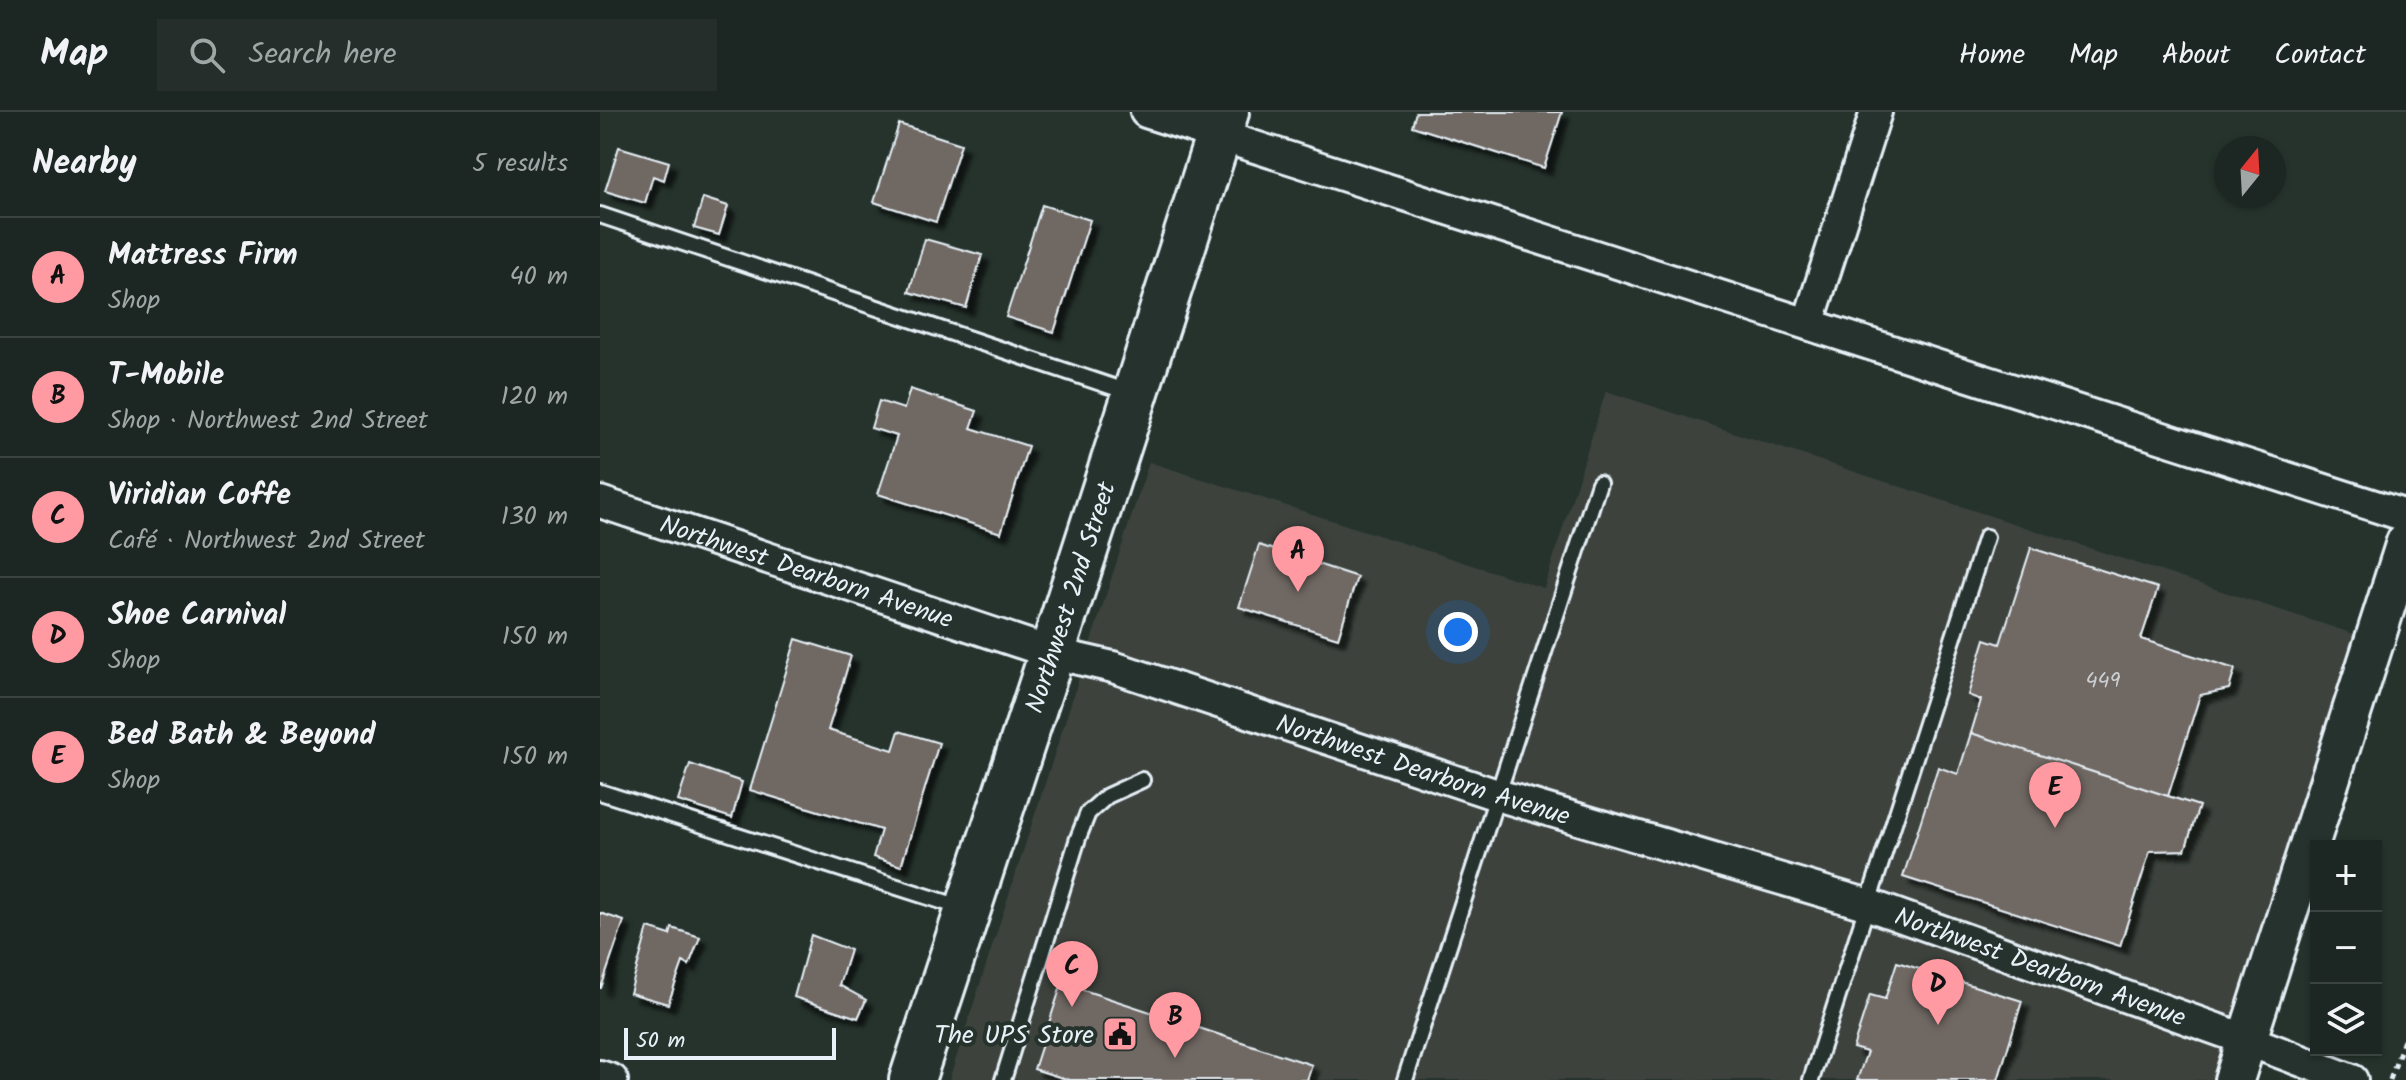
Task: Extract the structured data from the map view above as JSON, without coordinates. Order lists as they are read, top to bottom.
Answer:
{
  "streets": {
    "main road": ["Northwest 2nd Street"],
    "street": ["Northwest Dearborn Avenue"]
  },
  "crossings": [
    ["Northwest Dearborn Avenue", "Northwest 2nd Street"]
  ],
  "places": {
    "public building": ["The UPS Store"]
  },
  "house_numbers": ["449"],
  "scale_bar": "50 m",
  "north": "top",
  "page": {
    "header": "Map",
    "search": "Search here",
    "nav": [
      "Home",
      "Map",
      "About",
      "Contact"
    ],
    "heading": ["Nearby", "5 results"],
    "list": [
      {
        "mark": "A",
        "name": "Mattress Firm",
        "note": "Shop",
        "value": "40 m"
      },
      {
        "mark": "B",
        "name": "T-Mobile",
        "note": "Shop · Northwest 2nd Street",
        "value": "120 m"
      },
      {
        "mark": "C",
        "name": "Viridian Coffe",
        "note": "Café · Northwest 2nd Street",
        "value": "130 m"
      },
      {
        "mark": "D",
        "name": "Shoe Carnival",
        "note": "Shop",
        "value": "150 m"
      },
      {
        "mark": "E",
        "name": "Bed Bath & Beyond",
        "note": "Shop",
        "value": "150 m"
      }
    ],
    "pins": [
      "A",
      "E",
      "C",
      "D",
      "B"
    ],
    "map_buttons": ["+", "−"],
    "scale": "50 m"
  }
}
